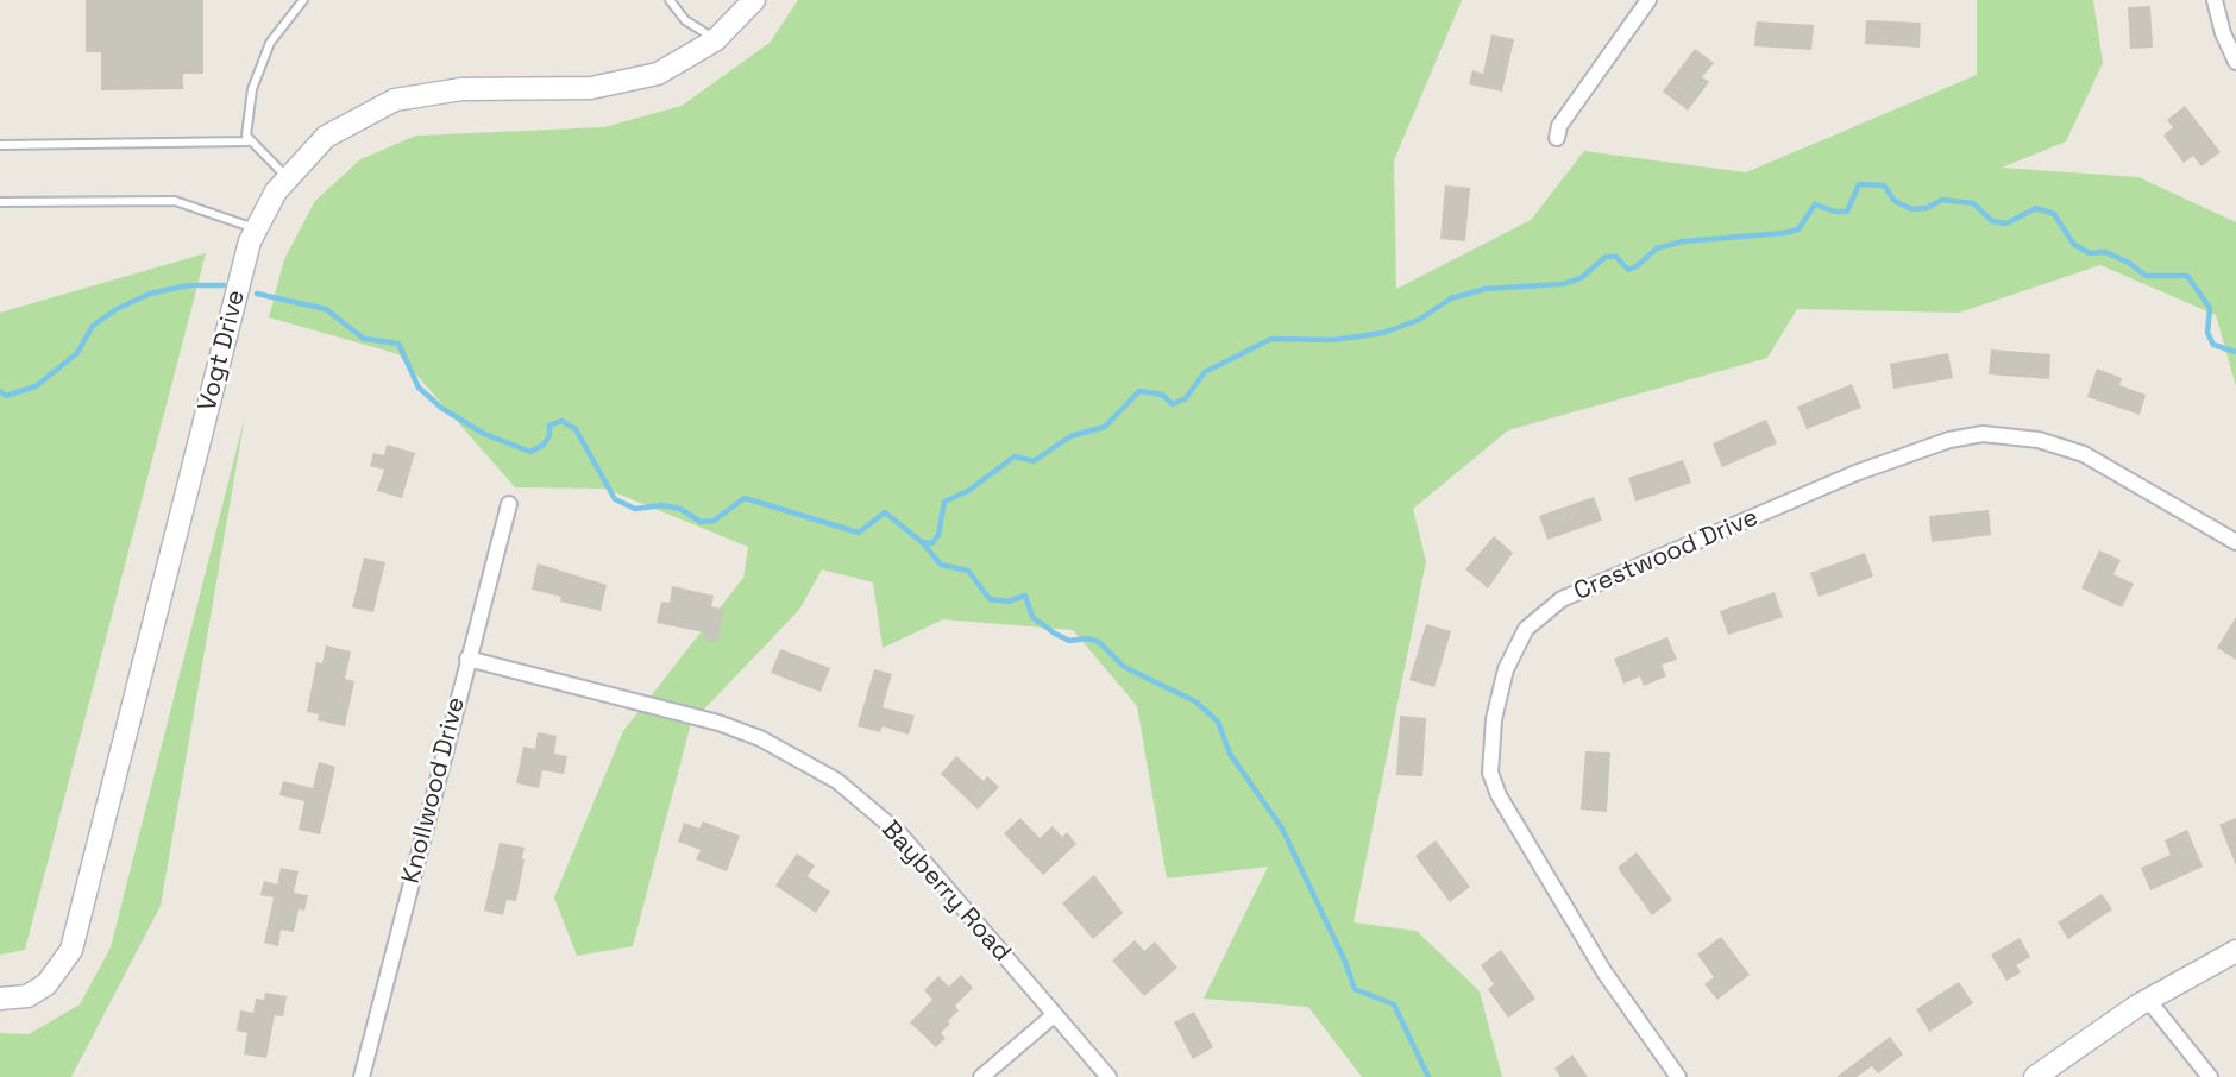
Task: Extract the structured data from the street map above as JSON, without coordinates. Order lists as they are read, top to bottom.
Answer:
{
  "streets": {
    "street": [
      "Vogt Drive",
      "Crestwood Drive",
      "Knollwood Drive",
      "Bayberry Road"
    ]
  },
  "crossings": [
    ["Knollwood Drive", "Bayberry Road"]
  ]
}
